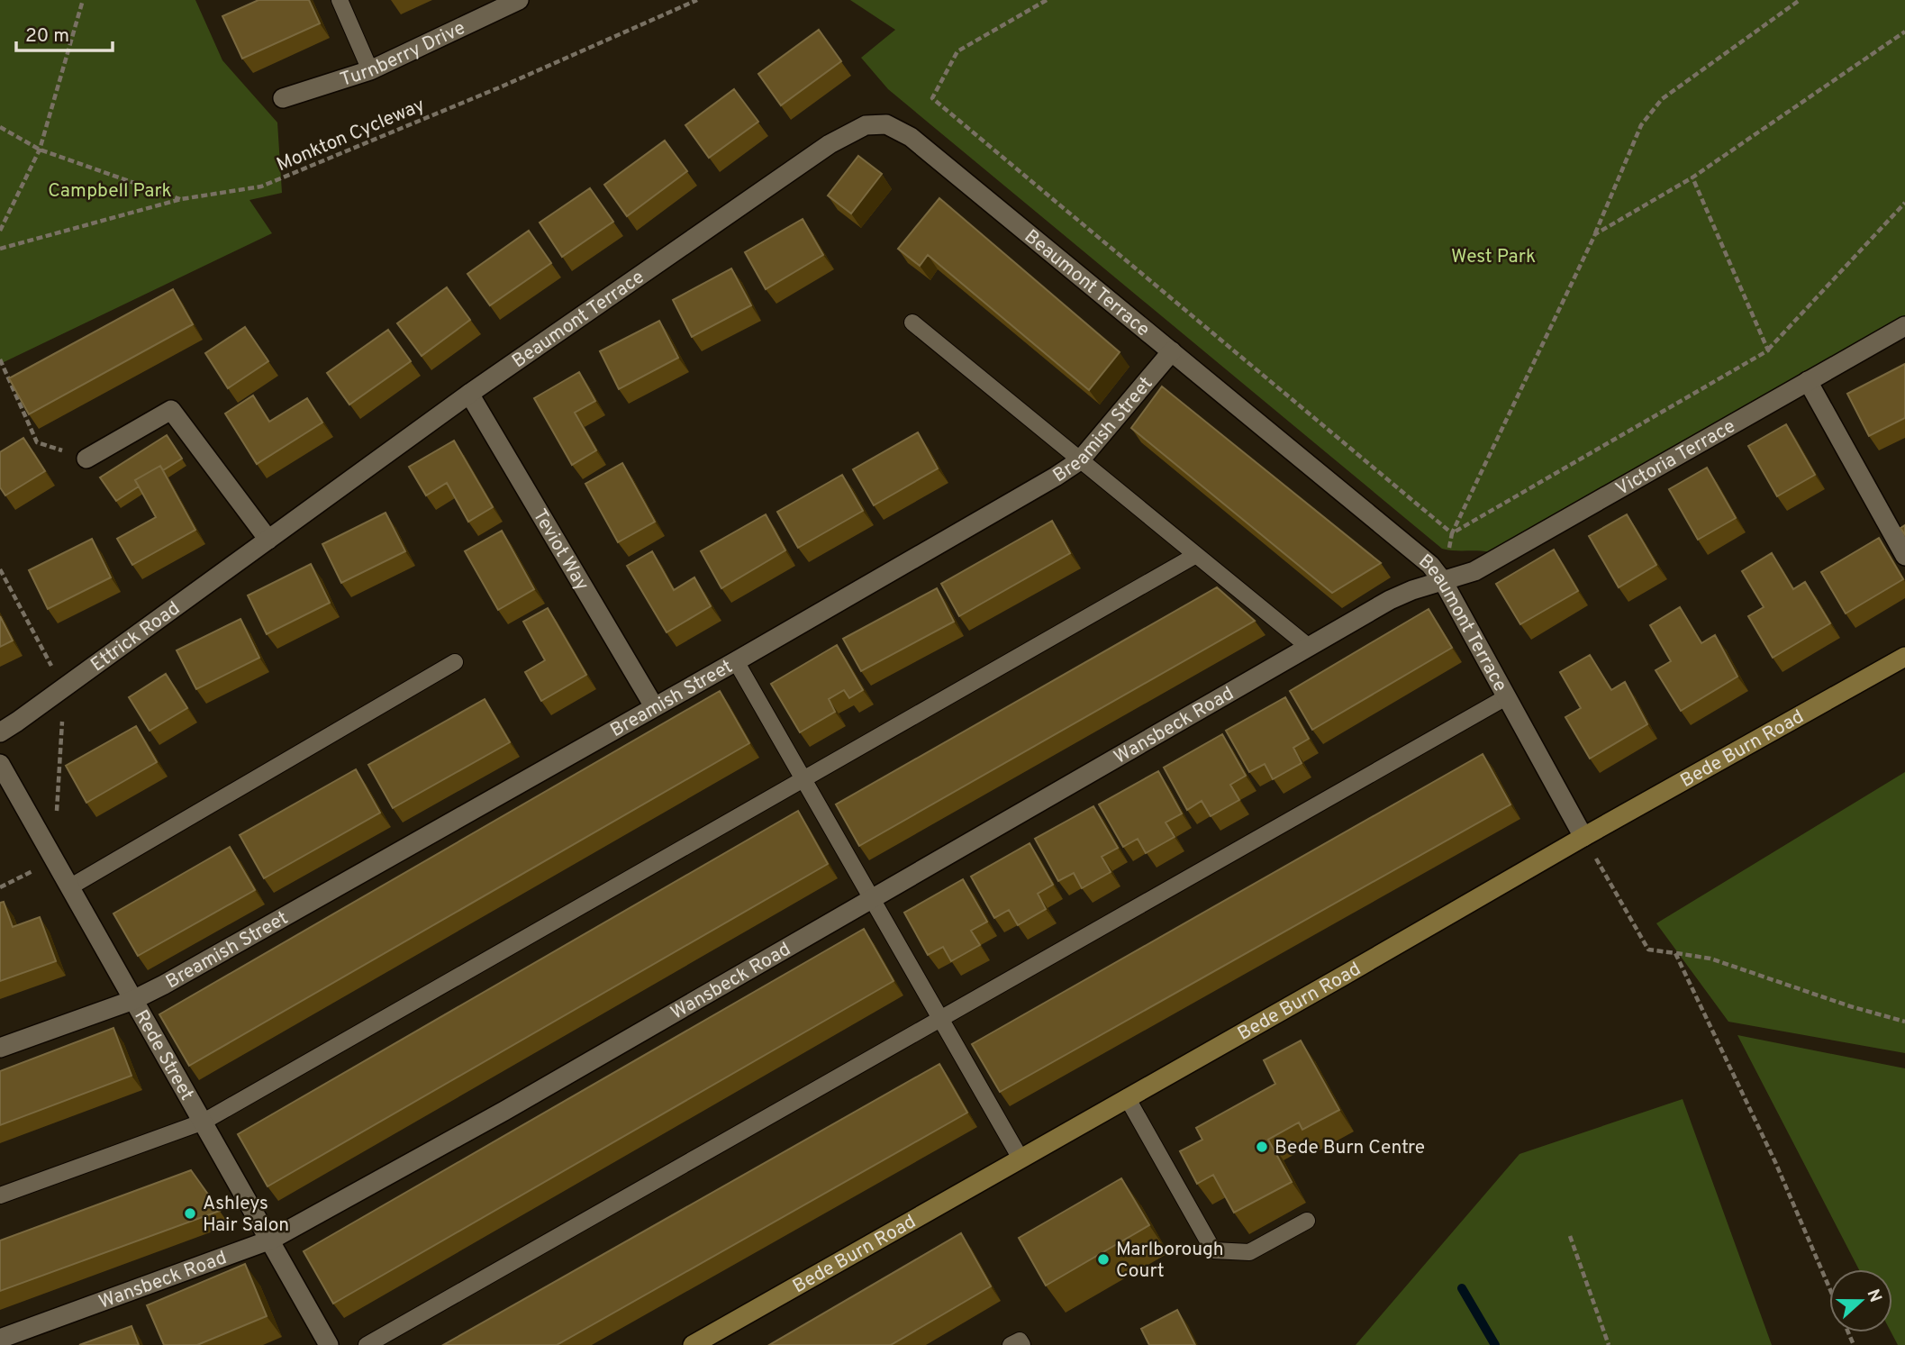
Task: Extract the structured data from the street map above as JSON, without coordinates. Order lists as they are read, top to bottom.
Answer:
{
  "streets": {
    "main road": ["Bede Burn Road"],
    "street": [
      "Turnberry Drive",
      "Beaumont Terrace",
      "Breamish Street",
      "Victoria Terrace",
      "Teviot Way",
      "Ettrick Road",
      "Wansbeck Road",
      "Rede Street"
    ],
    "path": ["Monkton Cycleway"]
  },
  "crossings": [
    ["Beaumont Terrace", "Breamish Street"],
    ["Beaumont Terrace", "Victoria Terrace"],
    ["Beaumont Terrace", "Teviot Way"],
    ["Beaumont Terrace", "Ettrick Road"],
    ["Beaumont Terrace", "Wansbeck Road"],
    ["Beaumont Terrace", "Bede Burn Road"],
    ["Breamish Street", "Teviot Way"],
    ["Breamish Street", "Rede Street"],
    ["Victoria Terrace", "Wansbeck Road"],
    ["Teviot Way", "Ettrick Road"],
    ["Wansbeck Road", "Rede Street"]
  ],
  "parks": ["Campbell Park", "West Park"],
  "places": ["Bede Burn Centre", "Ashleys Hair Salon", "Marlborough Court"],
  "scale_bar": "20 m",
  "north": "right"
}
